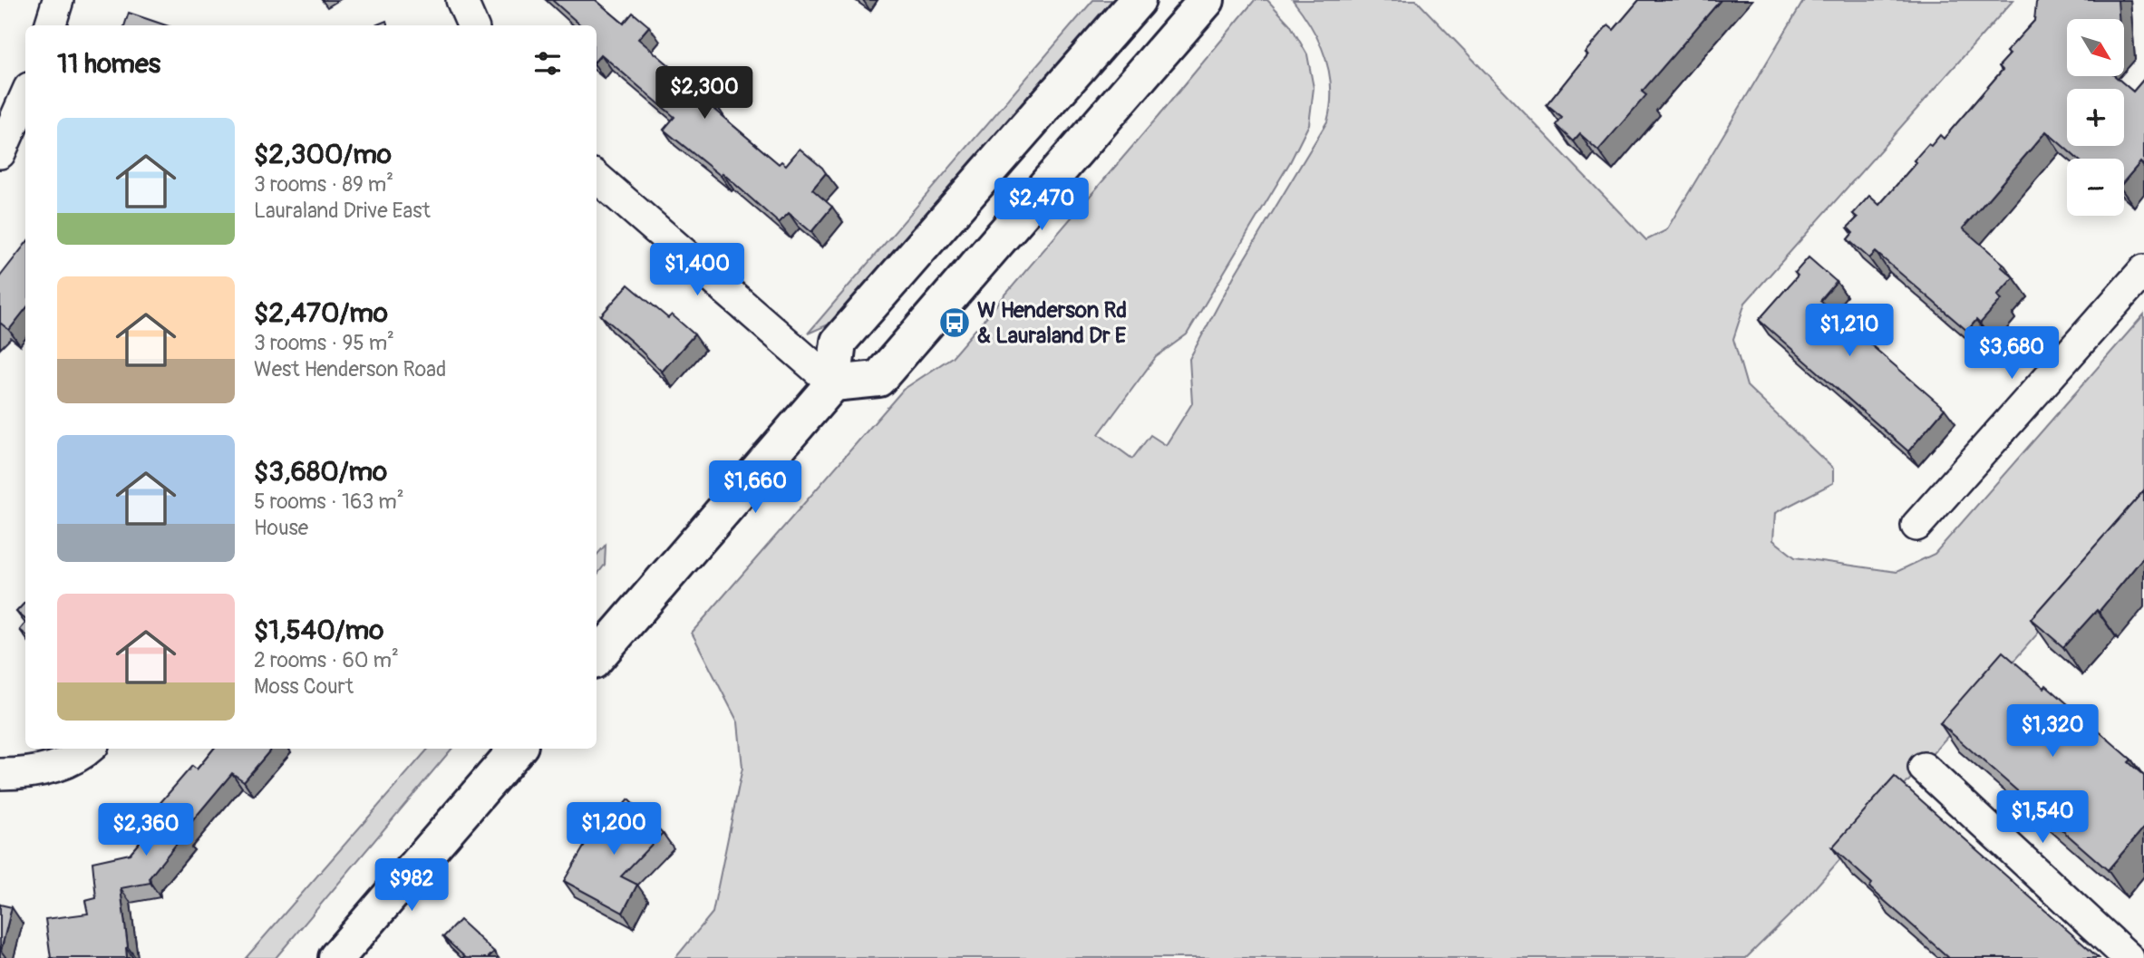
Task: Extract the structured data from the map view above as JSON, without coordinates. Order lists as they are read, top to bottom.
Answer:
{
  "places": {
    "bus stop": ["W Henderson Rd & Lauraland Dr E"]
  },
  "north": "bottom right",
  "page": {
    "map_buttons": ["+", "−"],
    "heading": "11 homes",
    "price": [
      "$2,300",
      "$2,470",
      "$1,400",
      "$1,210",
      "$3,680",
      "$1,660",
      "$1,320",
      "$1,540",
      "$1,200",
      "$2,360",
      "$982"
    ],
    "list": [
      {
        "name": "$2,300/mo",
        "note": "3 rooms · 89 m² · Lauraland Drive East"
      },
      {
        "name": "$2,470/mo",
        "note": "3 rooms · 95 m² · West Henderson Road"
      },
      {
        "name": "$3,680/mo",
        "note": "5 rooms · 163 m² · House"
      },
      {
        "name": "$1,540/mo",
        "note": "2 rooms · 60 m² · Moss Court"
      }
    ]
  }
}
